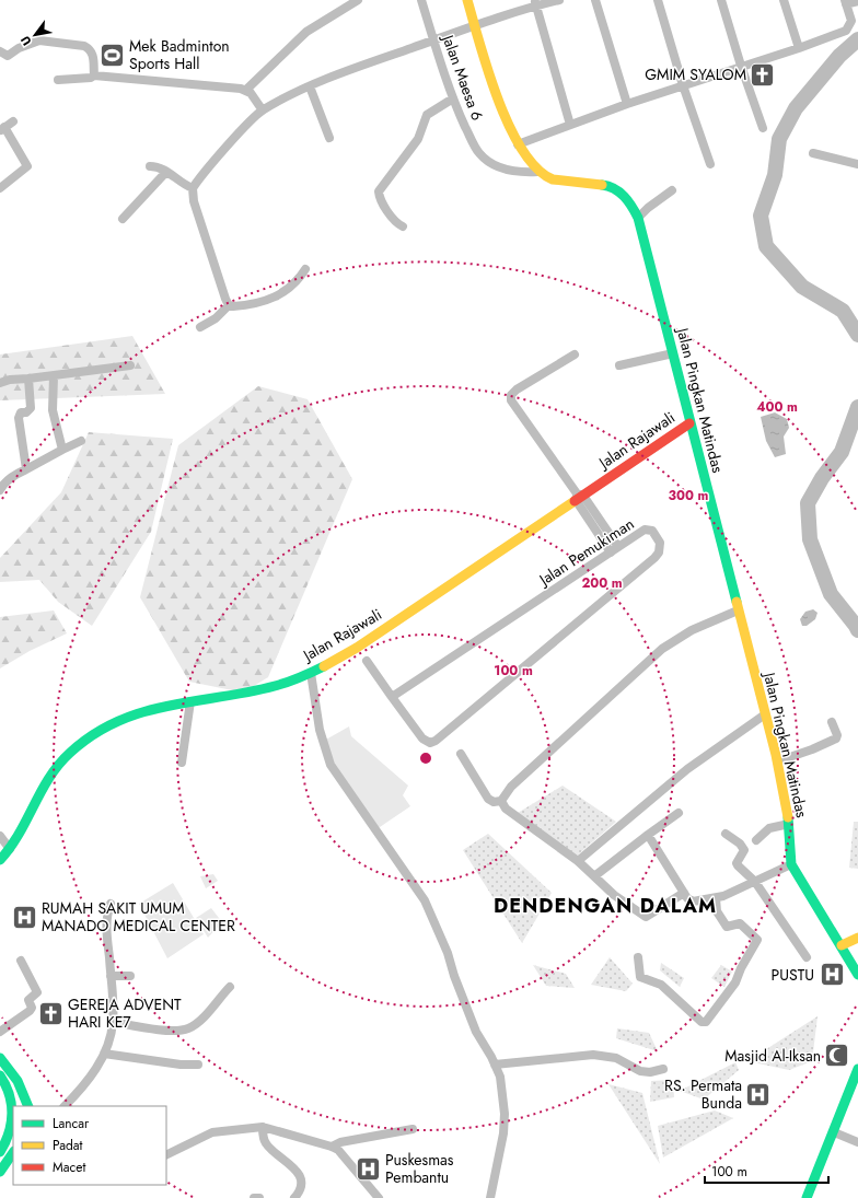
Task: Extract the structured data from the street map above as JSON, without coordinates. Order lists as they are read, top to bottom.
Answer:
{
  "streets": {
    "main road": ["Jalan Pingkan Matindas", "Jalan Rajawali"],
    "street": ["Jalan Maesa 6", "Jalan Pemukiman"]
  },
  "crossings": [
    ["Jalan Maesa 6", "Jalan Pingkan Matindas"],
    ["Jalan Pingkan Matindas", "Jalan Rajawali"]
  ],
  "districts": ["DENDENGAN DALAM"],
  "places": {
    "sports": ["Mek Badminton Sports Hall"],
    "church": ["GMIM SYALOM", "GEREJA ADVENT HARI KE7"],
    "hospital": [
      "RUMAH SAKIT UMUM MANADO MEDICAL CENTER",
      "PUSTU",
      "RS. Permata Bunda",
      "Puskesmas Pembantu"
    ],
    "mosque": ["Masjid Al-Iksan"]
  },
  "legend": ["Lancar", "Padat", "Macet"],
  "scale_bar": "100 m",
  "north": "bottom left",
  "rings": [
    "400 m",
    "300 m",
    "200 m",
    "100 m"
  ]
}
